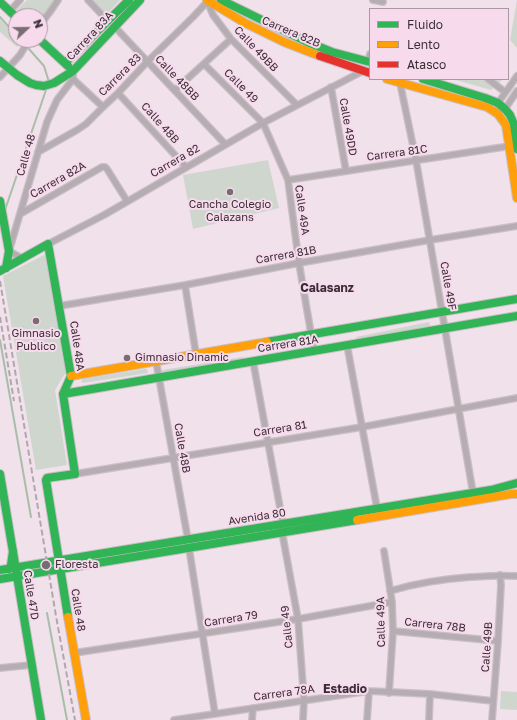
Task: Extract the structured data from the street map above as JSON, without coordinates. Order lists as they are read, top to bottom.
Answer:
{
  "streets": {
    "street": [
      "Carrera 82B",
      "Carrera 83A",
      "Calle 49BB",
      "Carrera 83",
      "Calle 48BB",
      "Calle 49",
      "Calle 48B",
      "Calle 49DD",
      "Carrera 81C",
      "Calle 48",
      "Carrera 82",
      "Carrera 82A",
      "Calle 49A",
      "Carrera 81B",
      "Calle 49F",
      "Carrera 81A",
      "Calle 48A",
      "Carrera 81",
      "Avenida 80",
      "Calle 47D",
      "Carrera 79",
      "Carrera 78B",
      "Calle 49B",
      "Carrera 78A"
    ]
  },
  "crossings": [
    ["Carrera 82B", "Calle 49BB"],
    ["Carrera 82B", "Carrera 83"],
    ["Carrera 82B", "Carrera 82"],
    ["Carrera 83A", "Calle 48BB"],
    ["Carrera 83A", "Calle 48"],
    ["Calle 49BB", "Carrera 83"],
    ["Calle 49BB", "Carrera 82"],
    ["Carrera 83", "Calle 48BB"],
    ["Carrera 83", "Calle 48B"],
    ["Carrera 83", "Calle 48"],
    ["Calle 48BB", "Carrera 82"],
    ["Calle 49", "Carrera 82"],
    ["Calle 49", "Calle 49A"],
    ["Calle 49", "Avenida 80"],
    ["Calle 49", "Carrera 79"],
    ["Calle 49", "Carrera 78A"],
    ["Calle 48B", "Carrera 82"],
    ["Calle 48B", "Carrera 81A"],
    ["Calle 48B", "Carrera 81"],
    ["Calle 48B", "Avenida 80"],
    ["Calle 48B", "Carrera 79"],
    ["Calle 48B", "Carrera 78A"],
    ["Calle 49DD", "Carrera 81C"],
    ["Calle 49DD", "Carrera 82"],
    ["Carrera 81C", "Calle 49A"],
    ["Carrera 81C", "Calle 49F"],
    ["Calle 48", "Carrera 82A"],
    ["Calle 48", "Carrera 81"],
    ["Calle 48", "Avenida 80"],
    ["Calle 48", "Carrera 79"],
    ["Carrera 82", "Carrera 82A"],
    ["Carrera 82", "Calle 49A"],
    ["Carrera 82", "Calle 48A"],
    ["Calle 49A", "Carrera 81B"],
    ["Calle 49A", "Carrera 81A"],
    ["Calle 49A", "Carrera 79"],
    ["Calle 49A", "Carrera 78B"],
    ["Calle 49A", "Carrera 78A"],
    ["Carrera 81B", "Calle 49F"],
    ["Carrera 81B", "Calle 48A"],
    ["Calle 49F", "Carrera 81A"],
    ["Calle 49F", "Carrera 81"],
    ["Calle 49F", "Avenida 80"],
    ["Carrera 81A", "Calle 48A"],
    ["Avenida 80", "Calle 47D"],
    ["Carrera 78B", "Calle 49B"],
    ["Calle 49B", "Carrera 78A"]
  ],
  "districts": ["Calasanz", "Estadio"],
  "places": [
    "Cancha Colegio Calazans",
    "Gimnasio Publico",
    "Gimnasio Dinamic",
    "Floresta"
  ],
  "legend": ["Fluido", "Lento", "Atasco"],
  "north": "right"
}
